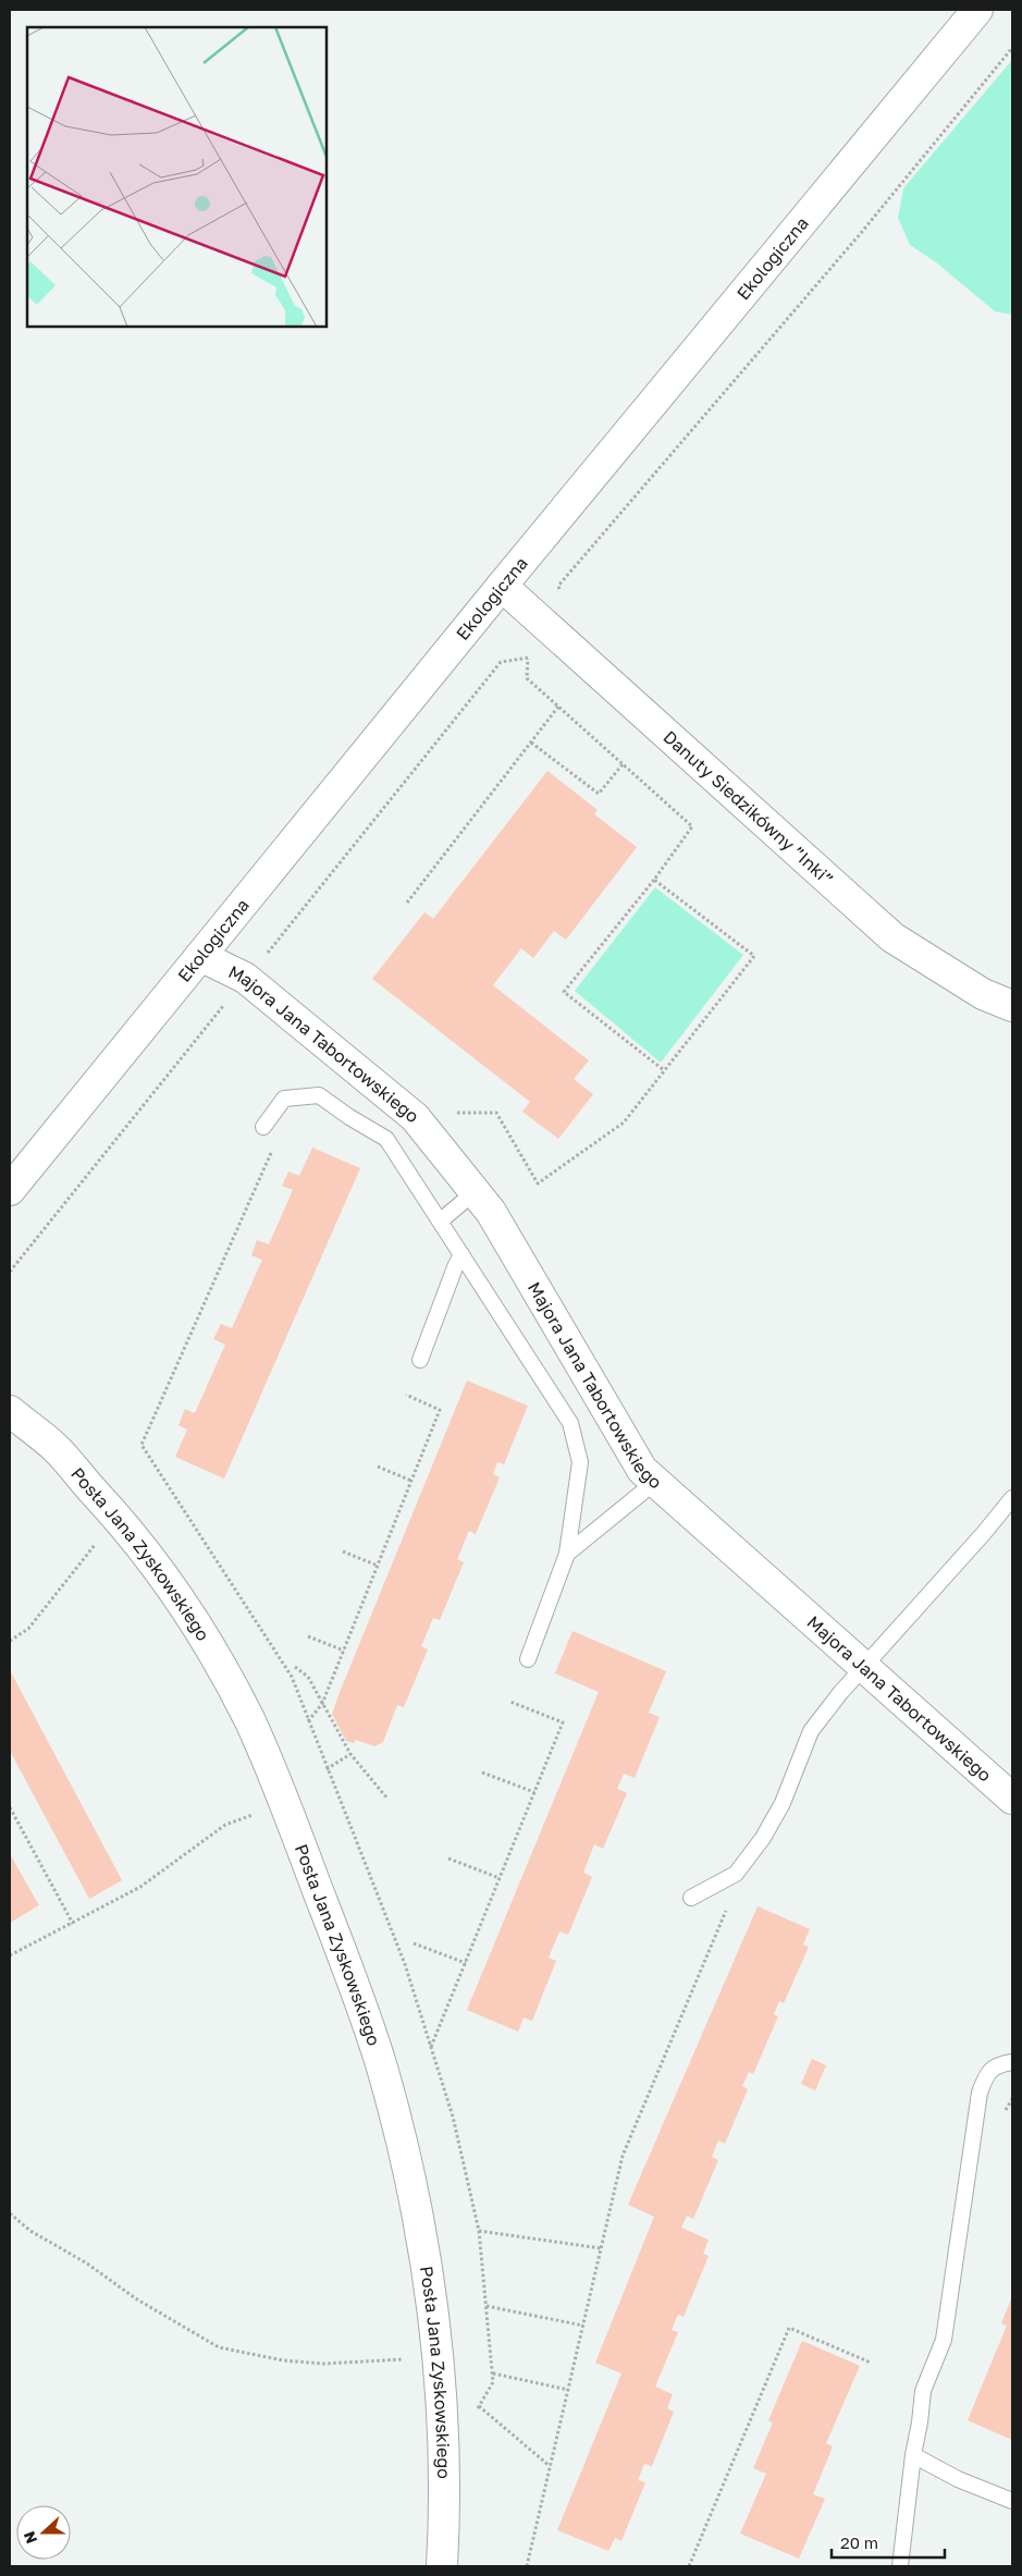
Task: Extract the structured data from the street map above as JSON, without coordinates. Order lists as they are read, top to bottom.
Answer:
{
  "streets": {
    "street": [
      "Ekologiczna",
      "Danuty Siedzikówny ”Inki”",
      "Majora Jana Tabortowskiego",
      "Posła Jana Zyskowskiego"
    ]
  },
  "crossings": [
    ["Ekologiczna", "Danuty Siedzikówny ”Inki”"],
    ["Ekologiczna", "Majora Jana Tabortowskiego"]
  ],
  "scale_bar": "20 m",
  "north": "left"
}
